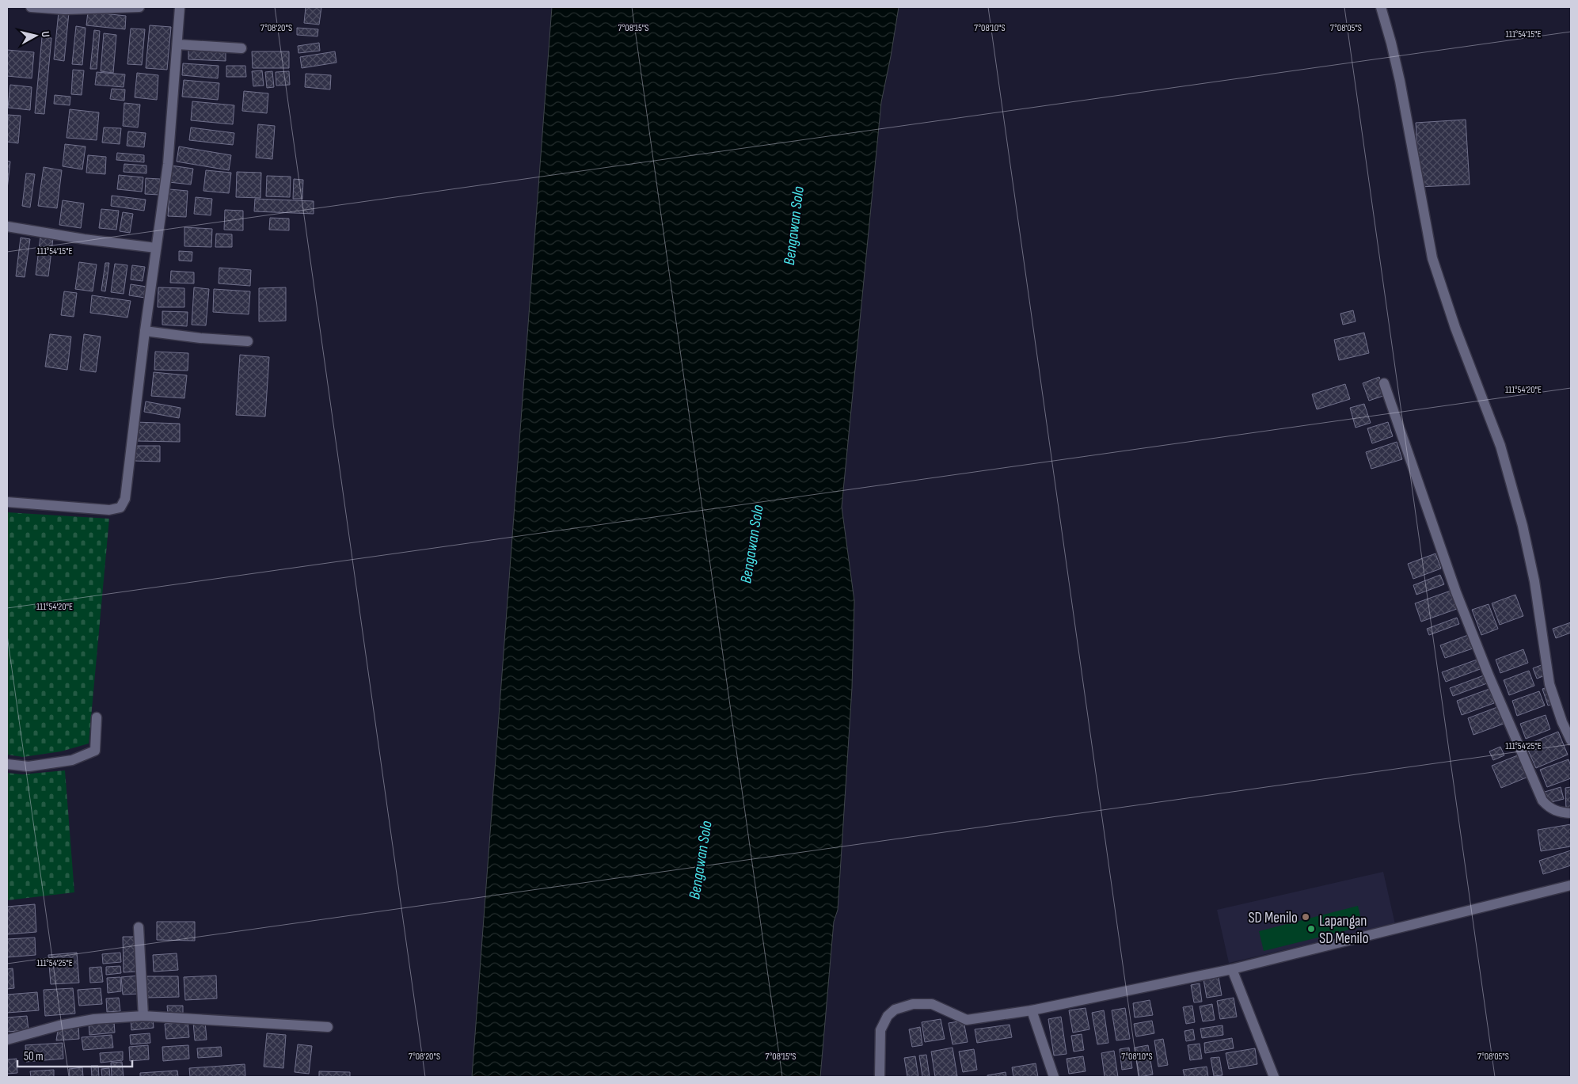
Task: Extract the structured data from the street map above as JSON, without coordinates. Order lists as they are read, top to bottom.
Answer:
{
  "water": ["Bengawan Solo"],
  "places": ["SD Menilo", "Lapangan SD Menilo"],
  "scale_bar": "50 m",
  "north": "right",
  "coordinates": [
    "7°08'20\"S",
    "7°08'15\"S",
    "7°08'10\"S",
    "7°08'05\"S",
    "111°54'15\"E",
    "111°54'20\"E",
    "111°54'25\"E"
  ]
}
